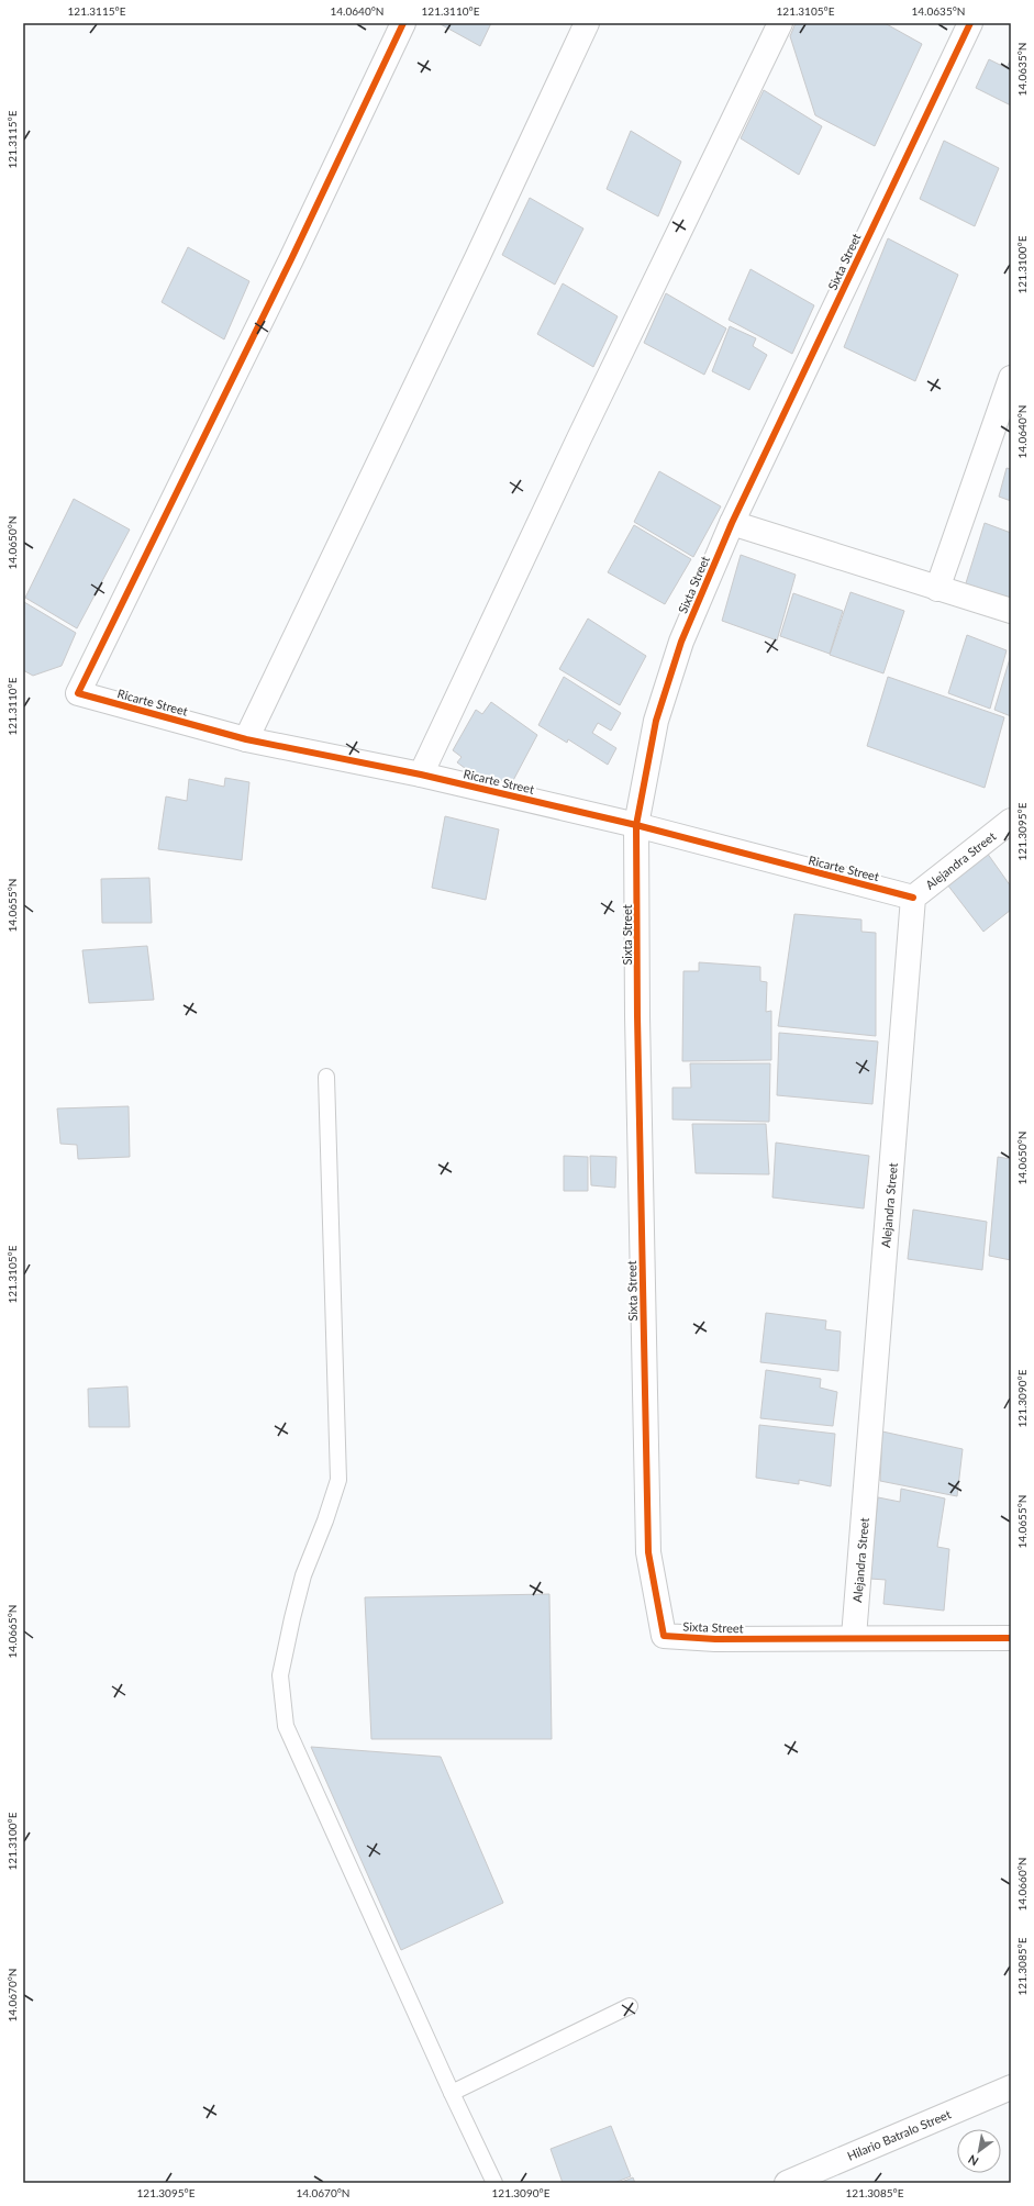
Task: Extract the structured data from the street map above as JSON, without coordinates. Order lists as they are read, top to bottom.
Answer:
{
  "streets": {
    "street": [
      "Sixta Street",
      "Ricarte Street",
      "Alejandra Street",
      "Hilario Batralo Street"
    ]
  },
  "crossings": [
    ["Sixta Street", "Ricarte Street"],
    ["Sixta Street", "Alejandra Street"],
    ["Ricarte Street", "Alejandra Street"]
  ],
  "north": "bottom left",
  "coordinates": [
    "121.3115°E",
    "14.0640°N",
    "121.3110°E",
    "121.3105°E",
    "14.0635°N",
    "121.3100°E",
    "14.0650°N",
    "121.3095°E",
    "14.0655°N",
    "121.3090°E",
    "14.0665°N",
    "14.0660°N",
    "121.3085°E",
    "14.0670°N"
  ]
}
